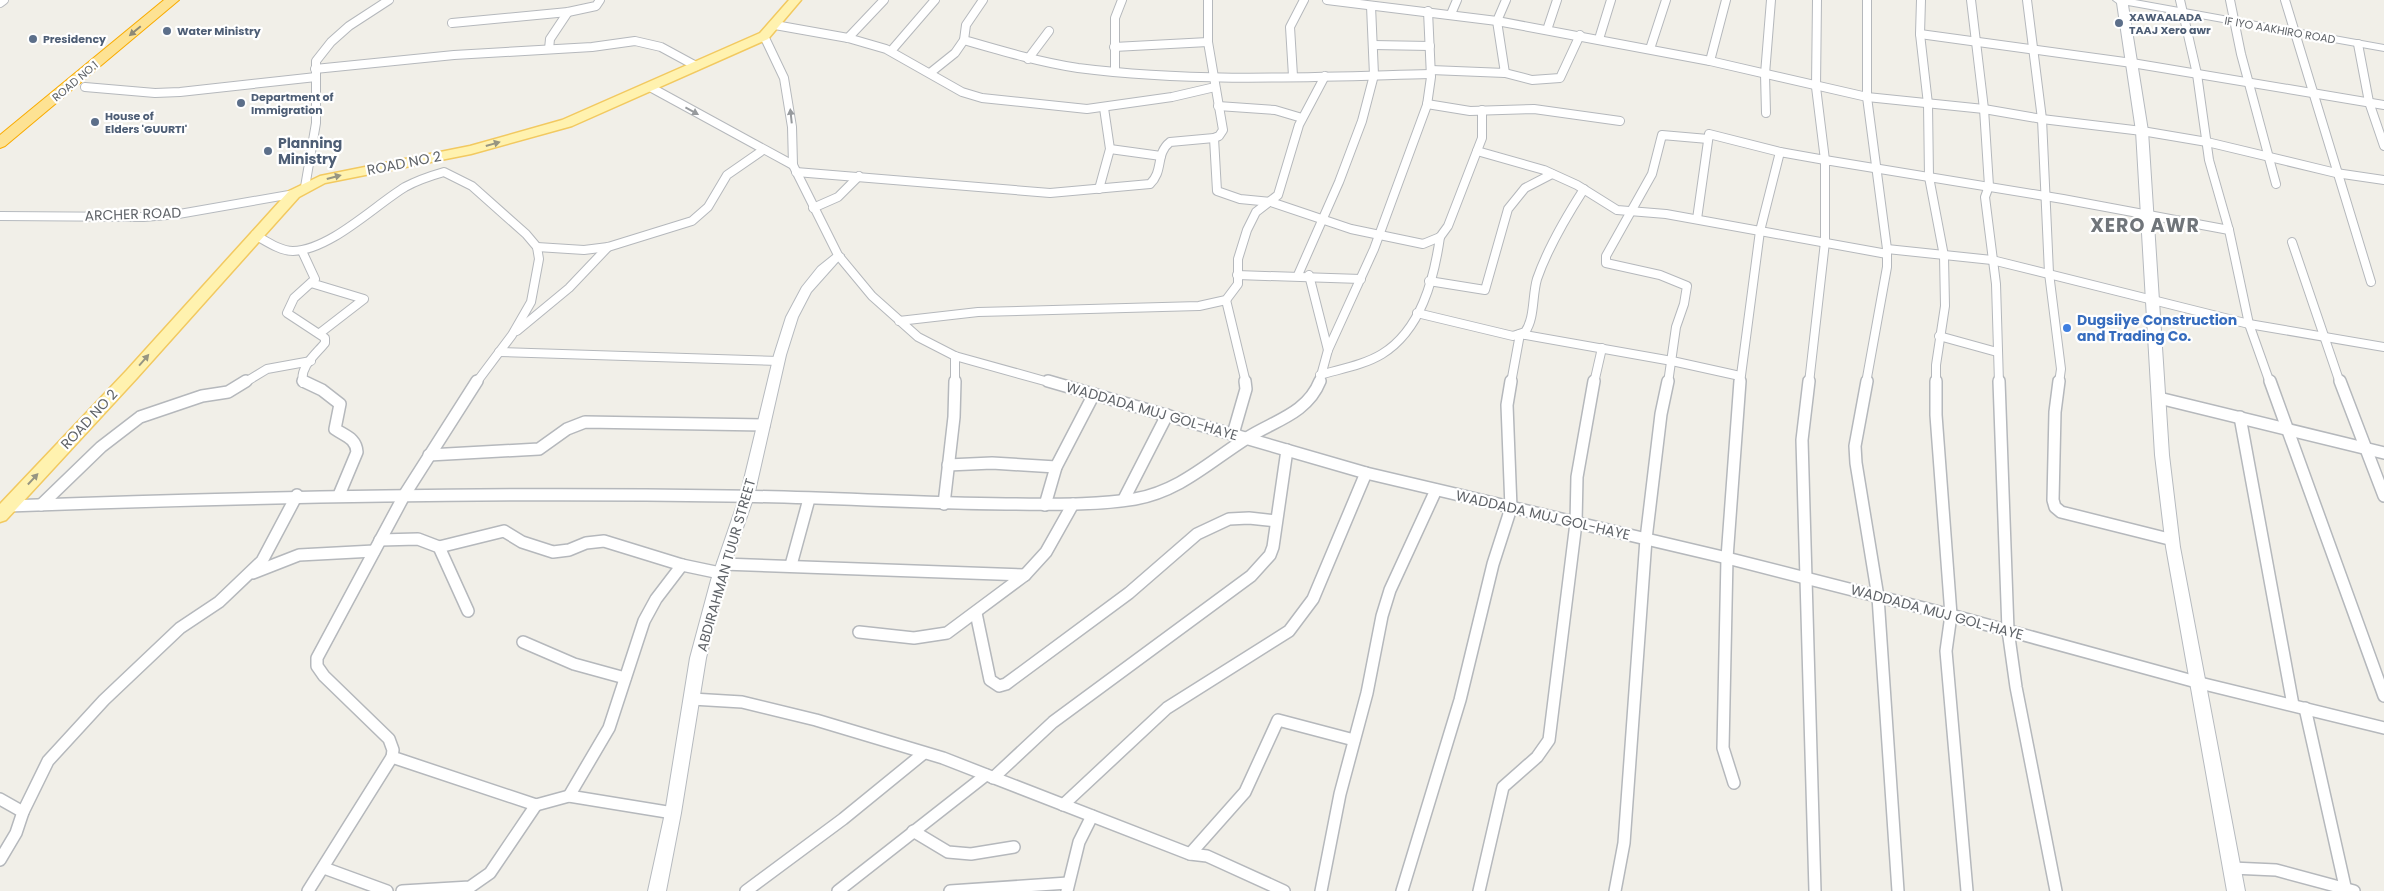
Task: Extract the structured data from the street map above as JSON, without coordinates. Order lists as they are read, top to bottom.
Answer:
{
  "streets": {
    "highway": ["ROAD NO.1"],
    "main road": ["ROAD NO 2", "ARCHER ROAD", "ABDIRAHMAN TUUR STREET"],
    "street": ["IF IYO AAKHIRO ROAD", "WADDADA MUJ GOL-HAYE"]
  },
  "crossings": [
    ["ROAD NO 2", "ARCHER ROAD"],
    ["WADDADA MUJ GOL-HAYE", "ABDIRAHMAN TUUR STREET"]
  ],
  "one_way": ["ROAD NO.1", "ROAD NO 2"],
  "districts": ["XERO AWR"],
  "places": [
    "XAWAALADA TAAJ Xero awr",
    "Water Ministry",
    "Presidency",
    "Department of Immigration",
    "House of Elders 'GUURTI'",
    "Planning Ministry",
    "Dugsiiye Construction and Trading Co."
  ]
}
